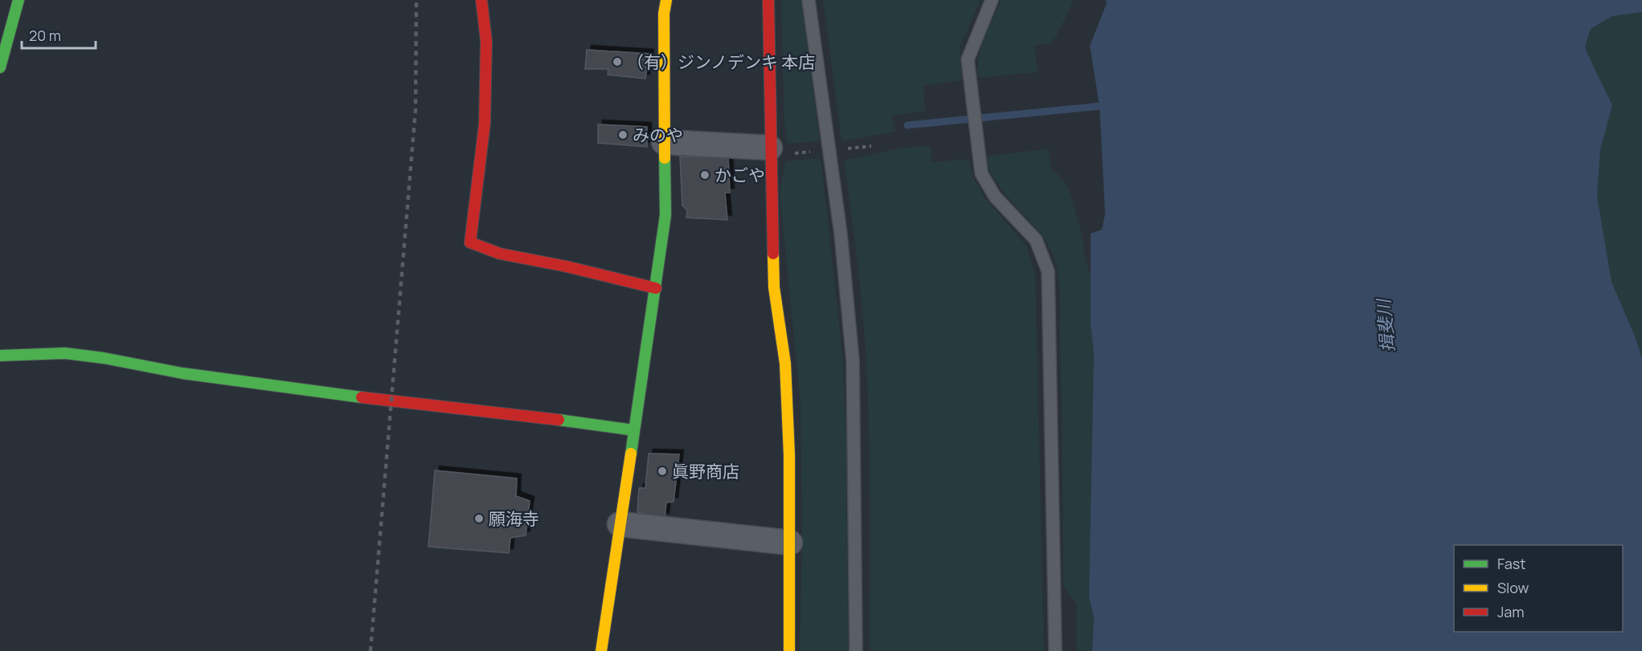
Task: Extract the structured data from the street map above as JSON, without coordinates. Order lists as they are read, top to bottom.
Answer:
{
  "water": ["揖斐川"],
  "places": [
    "（有）ジンノデンキ 本店",
    "みのや",
    "かごや",
    "眞野商店",
    "願海寺"
  ],
  "legend": ["Fast", "Slow", "Jam"],
  "scale_bar": "20 m"
}
